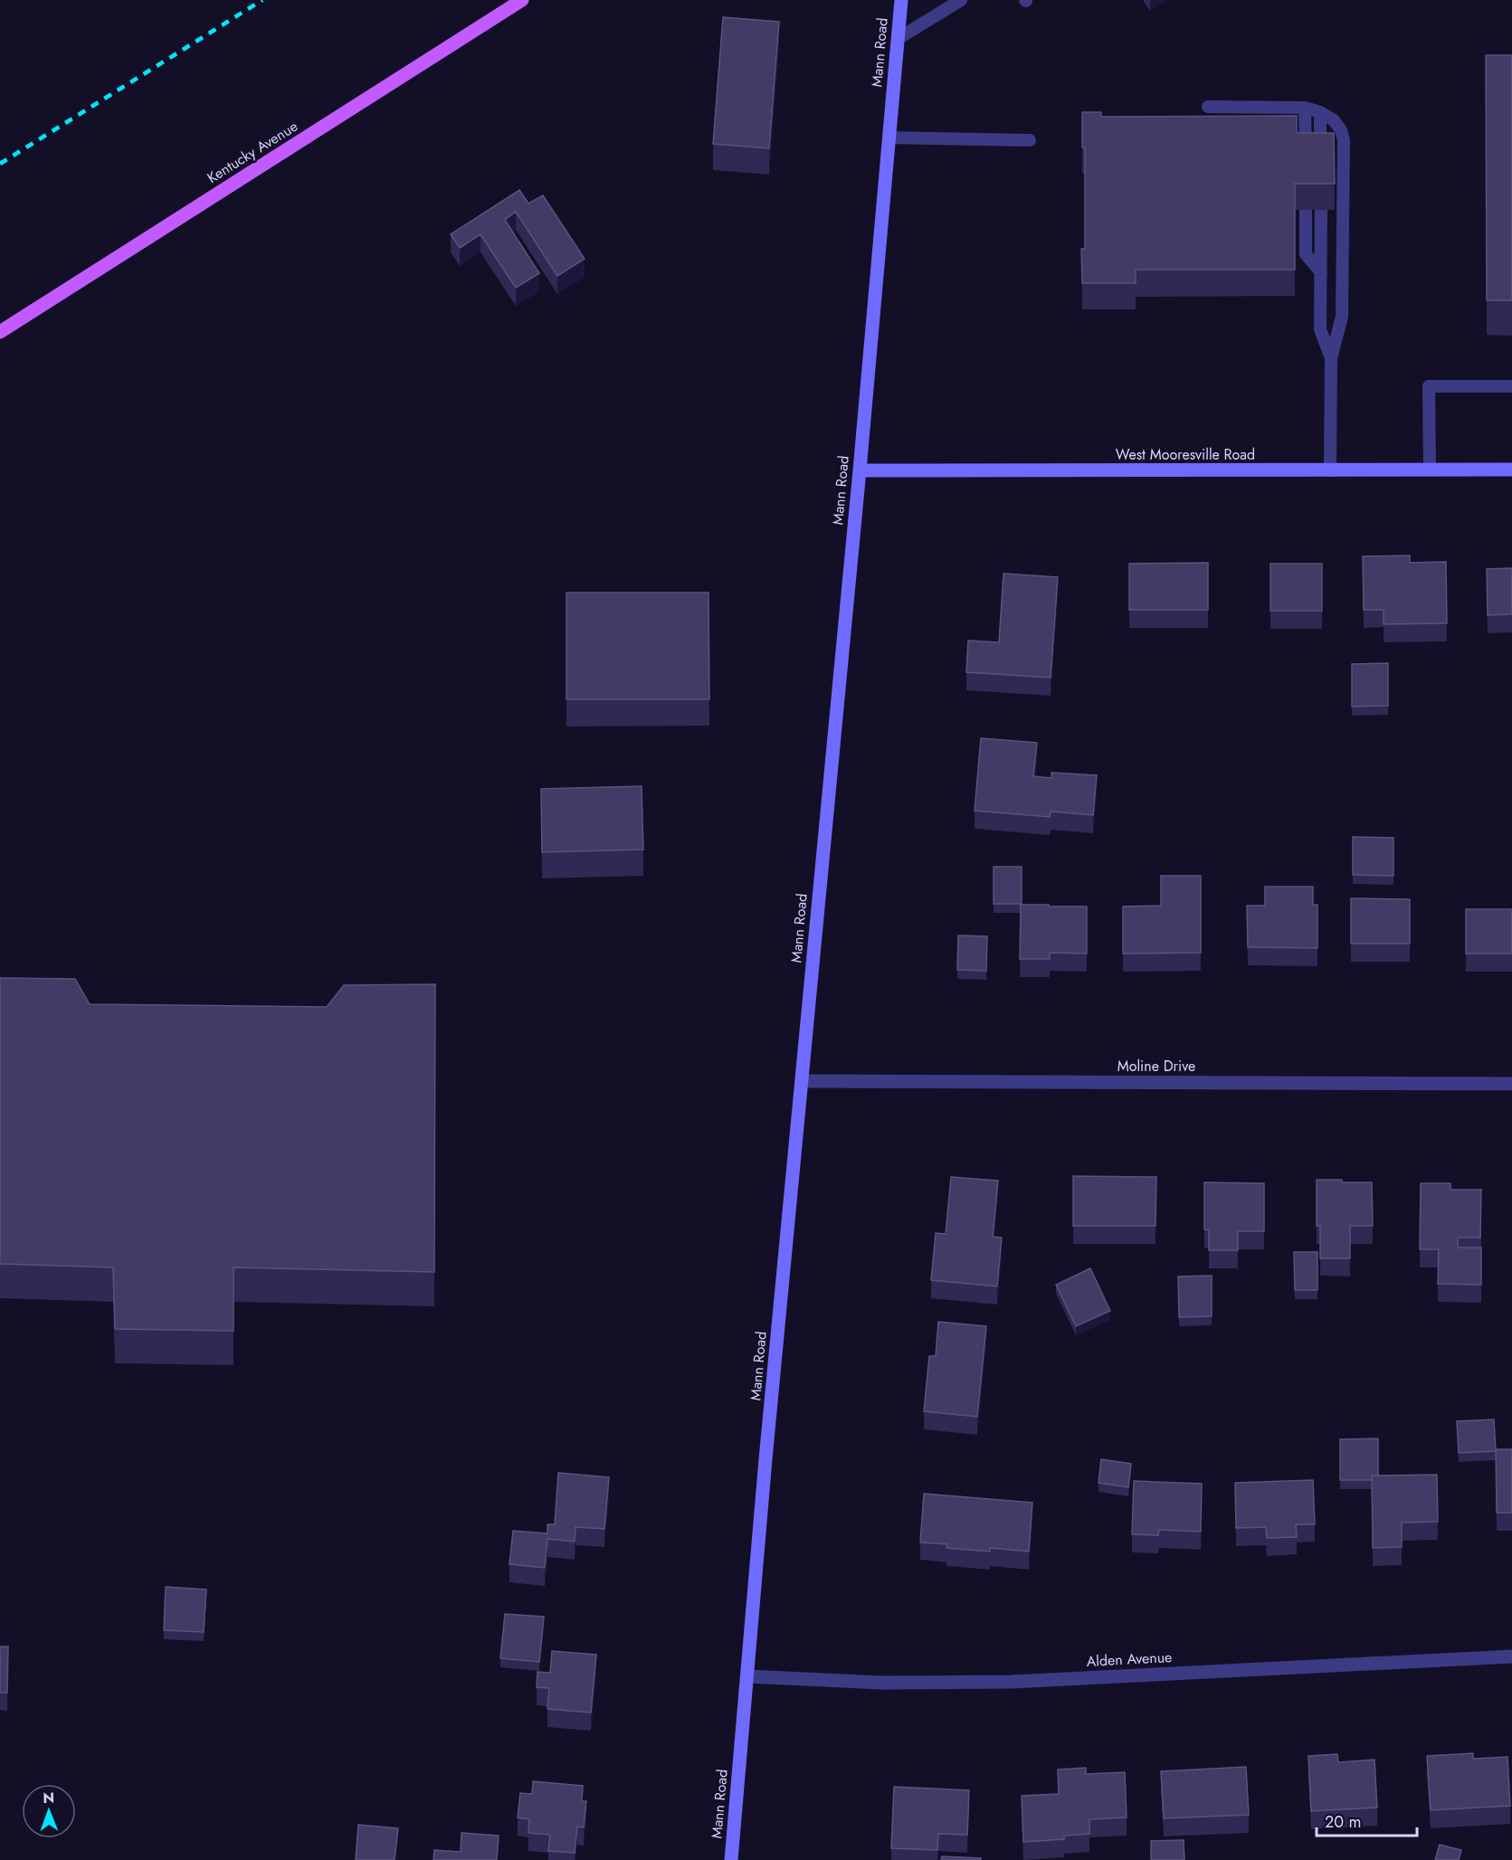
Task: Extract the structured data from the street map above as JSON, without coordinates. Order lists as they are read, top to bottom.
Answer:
{
  "streets": {
    "main road": ["Mann Road", "Kentucky Avenue", "West Mooresville Road"],
    "street": ["Moline Drive", "Alden Avenue"]
  },
  "crossings": [
    ["Mann Road", "West Mooresville Road"],
    ["Mann Road", "Moline Drive"],
    ["Mann Road", "Alden Avenue"]
  ],
  "scale_bar": "20 m",
  "north": "top"
}
